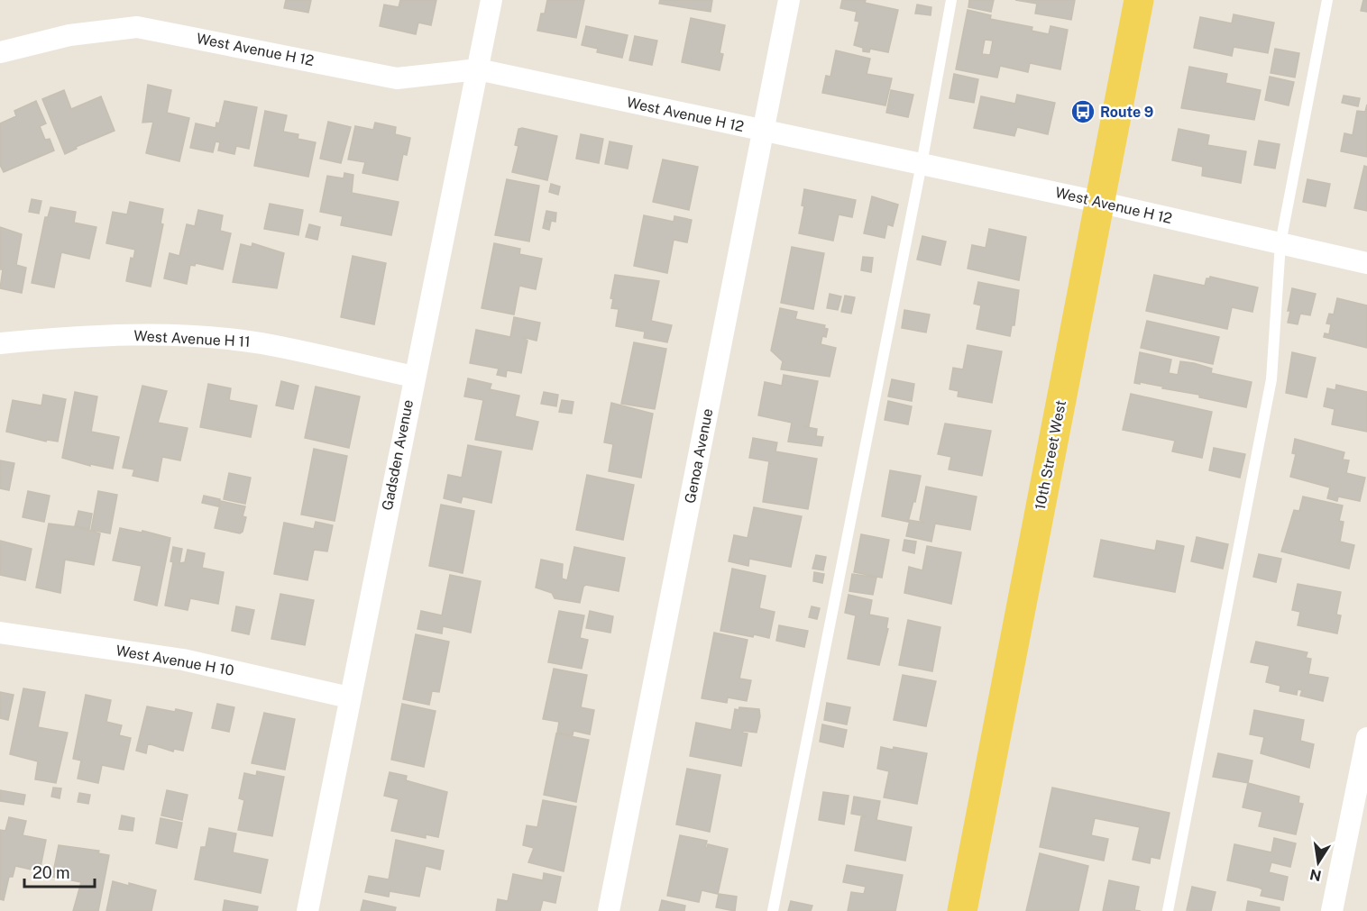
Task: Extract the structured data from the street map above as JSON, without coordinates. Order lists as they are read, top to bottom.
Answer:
{
  "streets": {
    "main road": ["10th Street West"],
    "street": [
      "West Avenue H 12",
      "West Avenue H 11",
      "Gadsden Avenue",
      "Genoa Avenue",
      "West Avenue H 10"
    ]
  },
  "crossings": [
    ["West Avenue H 12", "Gadsden Avenue"],
    ["West Avenue H 12", "10th Street West"],
    ["West Avenue H 12", "Genoa Avenue"],
    ["West Avenue H 11", "Gadsden Avenue"],
    ["Gadsden Avenue", "West Avenue H 10"]
  ],
  "places": {
    "bus stop": ["Route 9"]
  },
  "scale_bar": "20 m",
  "north": "bottom"
}
